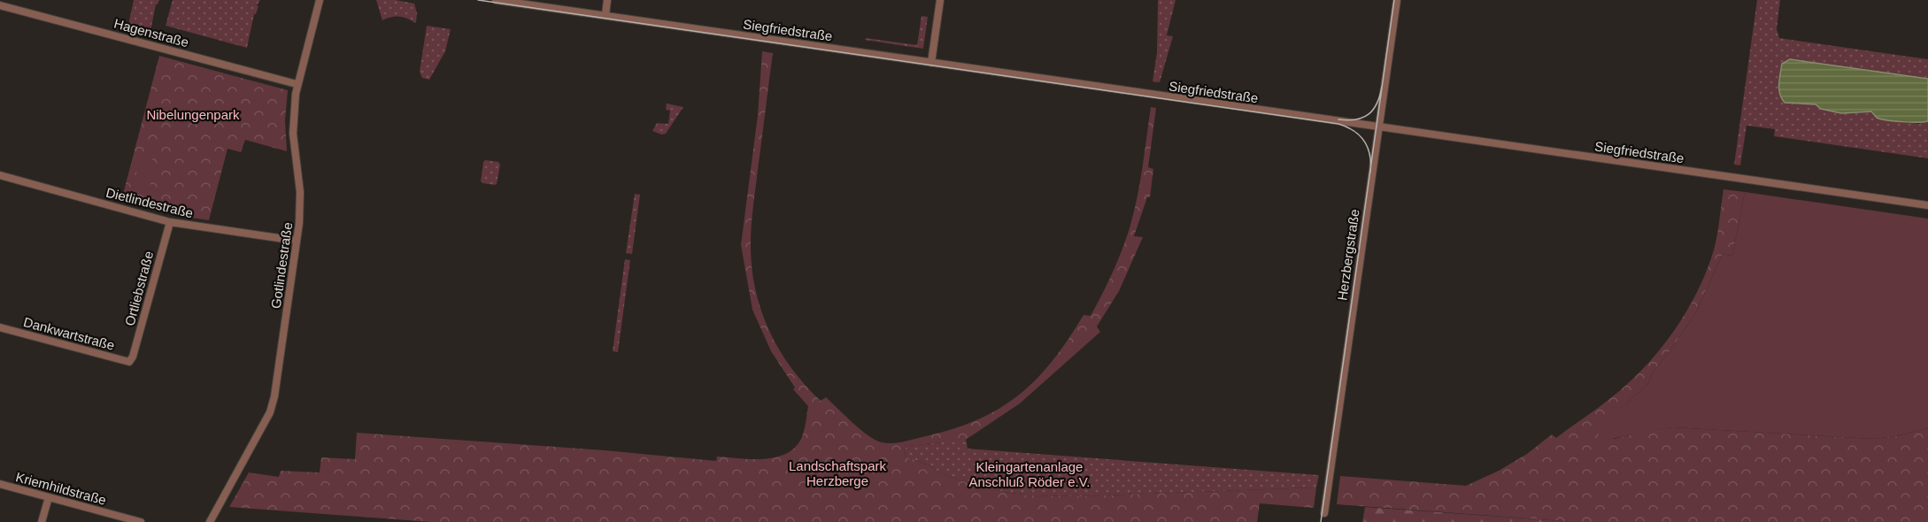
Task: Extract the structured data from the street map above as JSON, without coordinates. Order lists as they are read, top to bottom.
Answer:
{
  "streets": {
    "street": [
      "Siegfriedstraße",
      "Hagenstraße",
      "Dietlindestraße",
      "Herzbergstraße",
      "Gotlindestraße",
      "Ortliebstraße",
      "Dankwartstraße",
      "Kriemhildstraße"
    ]
  },
  "crossings": [
    ["Siegfriedstraße", "Herzbergstraße"],
    ["Hagenstraße", "Gotlindestraße"],
    ["Dietlindestraße", "Gotlindestraße"],
    ["Dietlindestraße", "Ortliebstraße"],
    ["Ortliebstraße", "Dankwartstraße"]
  ],
  "parks": ["Nibelungenpark", "Landschaftspark Herzberge", "Kleingartenanlage Anschluß Röder e.V."]
}
